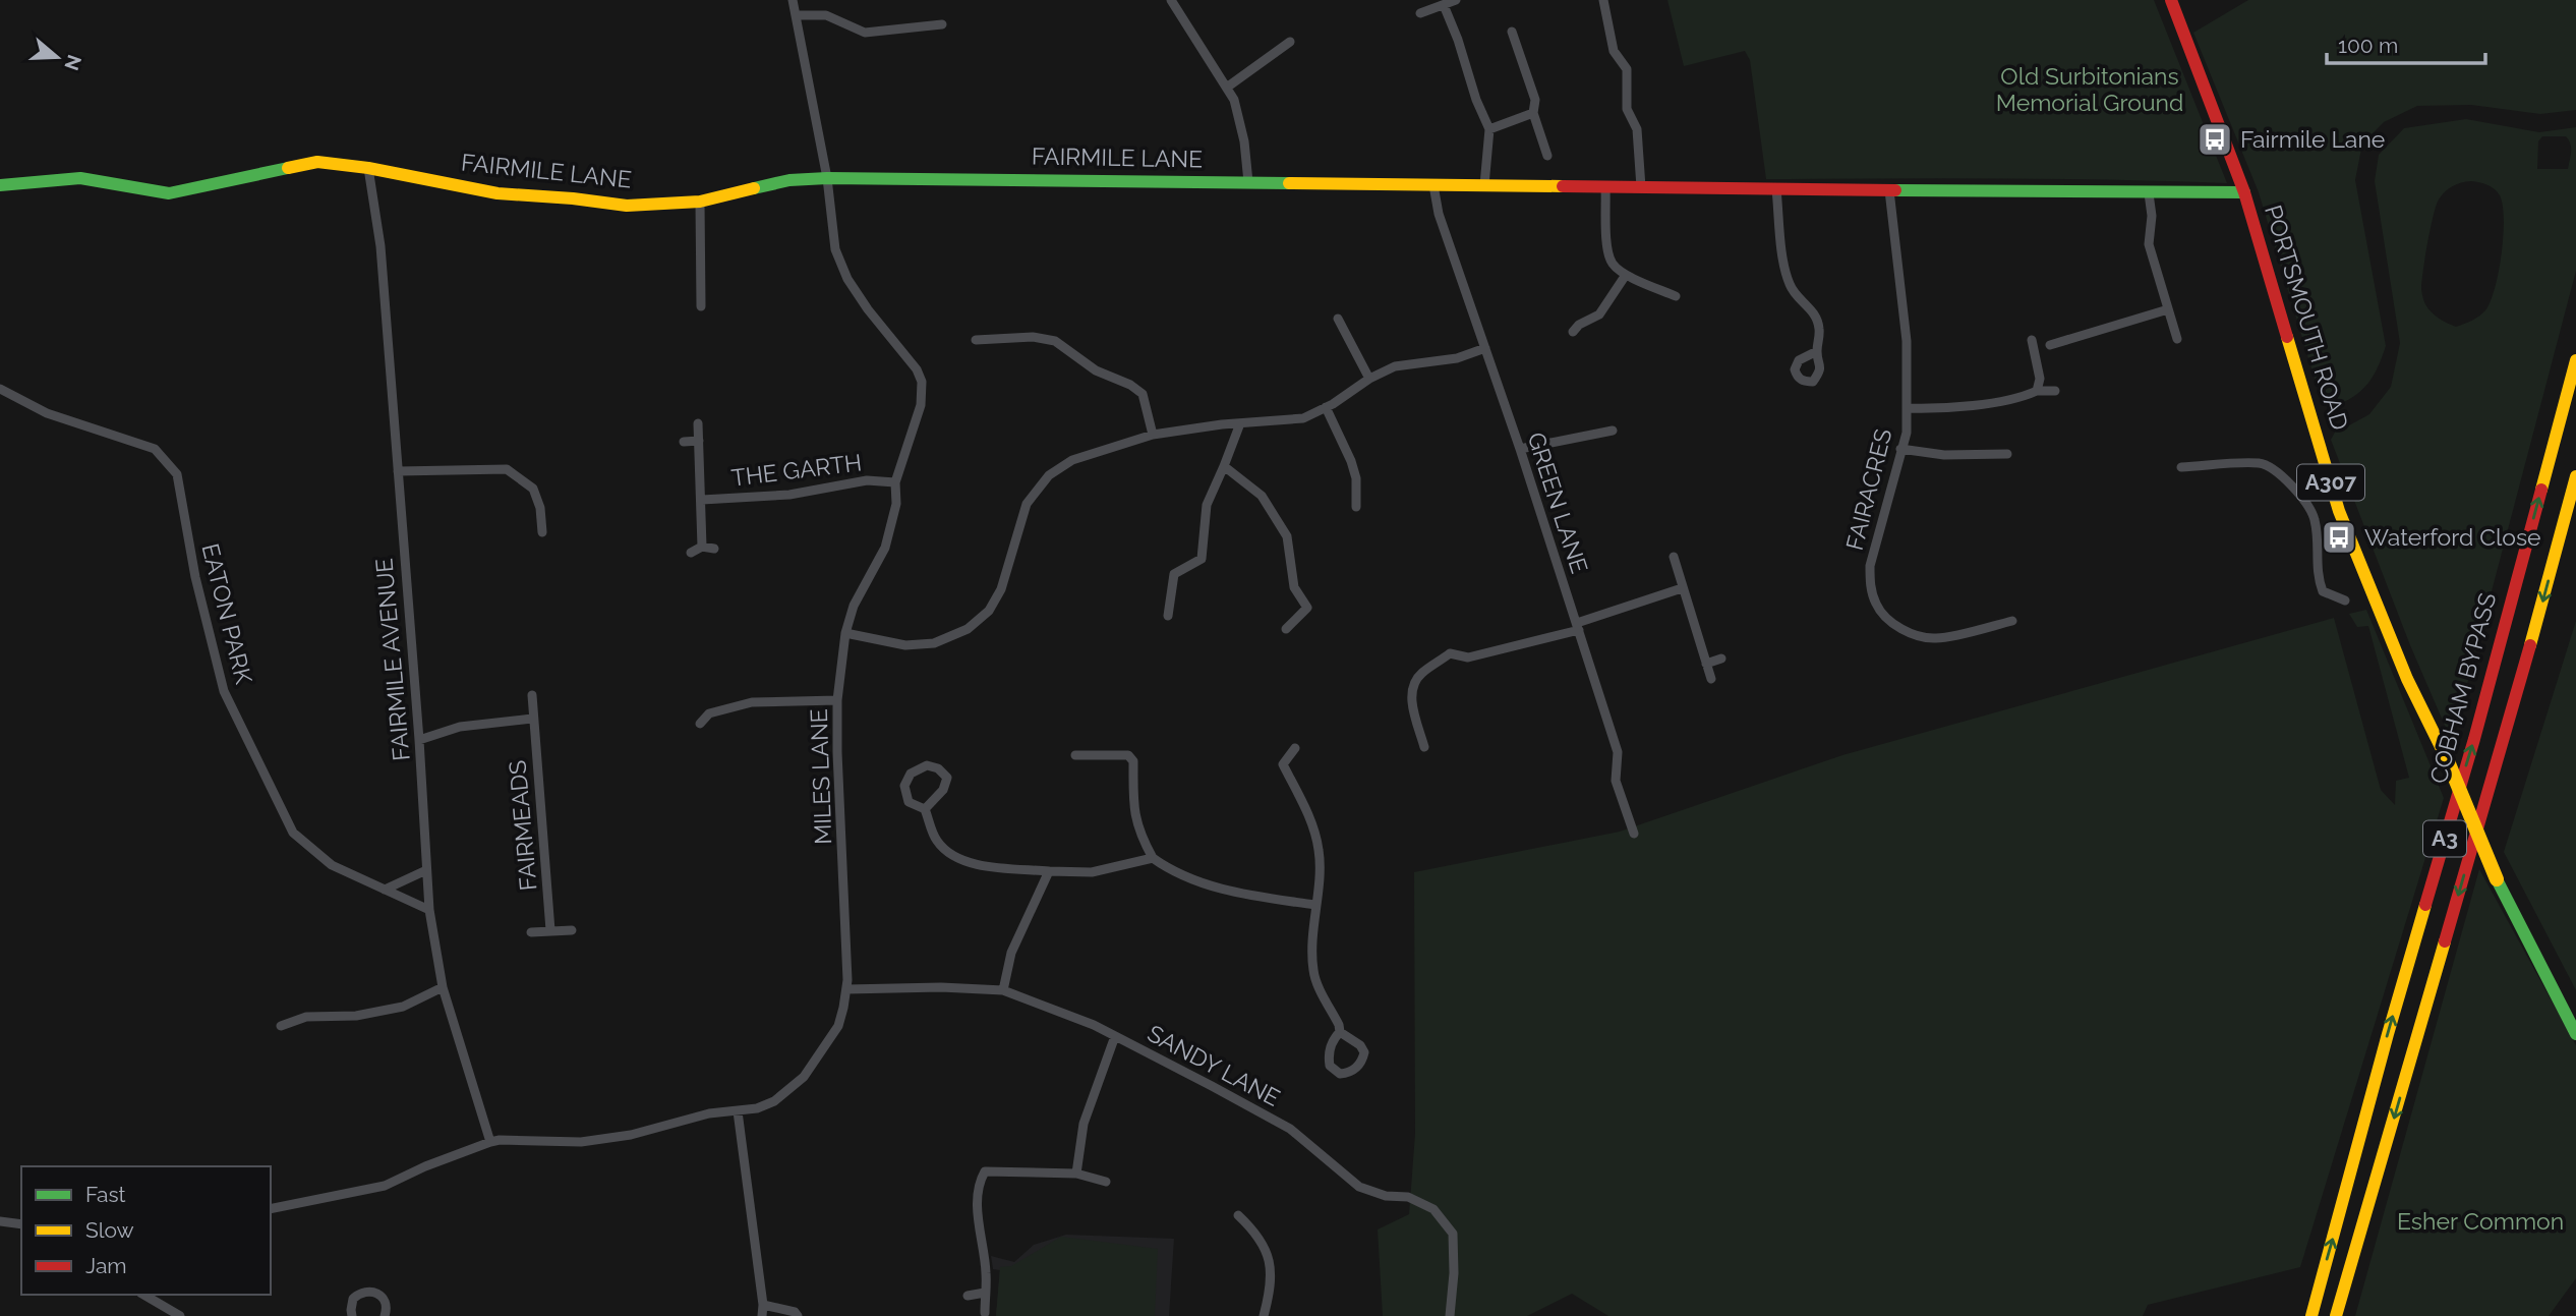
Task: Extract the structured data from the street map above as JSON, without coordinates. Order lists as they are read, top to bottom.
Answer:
{
  "streets": {
    "main road": [
      "FAIRMILE LANE",
      "PORTSMOUTH ROAD",
      "A307",
      "COBHAM BYPASS",
      "A3"
    ],
    "street": [
      "THE GARTH",
      "FAIRACRES",
      "GREEN LANE",
      "EATON PARK",
      "FAIRMILE AVENUE",
      "MILES LANE",
      "FAIRMEADS",
      "SANDY LANE"
    ]
  },
  "crossings": [
    ["FAIRMILE LANE", "PORTSMOUTH ROAD"],
    ["FAIRMILE LANE", "FAIRACRES"],
    ["FAIRMILE LANE", "GREEN LANE"],
    ["FAIRMILE LANE", "FAIRMILE AVENUE"],
    ["FAIRMILE LANE", "MILES LANE"],
    ["THE GARTH", "MILES LANE"],
    ["EATON PARK", "FAIRMILE AVENUE"],
    ["FAIRMILE AVENUE", "MILES LANE"],
    ["MILES LANE", "SANDY LANE"]
  ],
  "parks": ["Old Surbitonians Memorial Ground", "Esher Common"],
  "places": {
    "bus stop": ["Fairmile Lane", "Waterford Close"]
  },
  "legend": ["Fast", "Slow", "Jam"],
  "scale_bar": "100 m",
  "north": "right"
}
